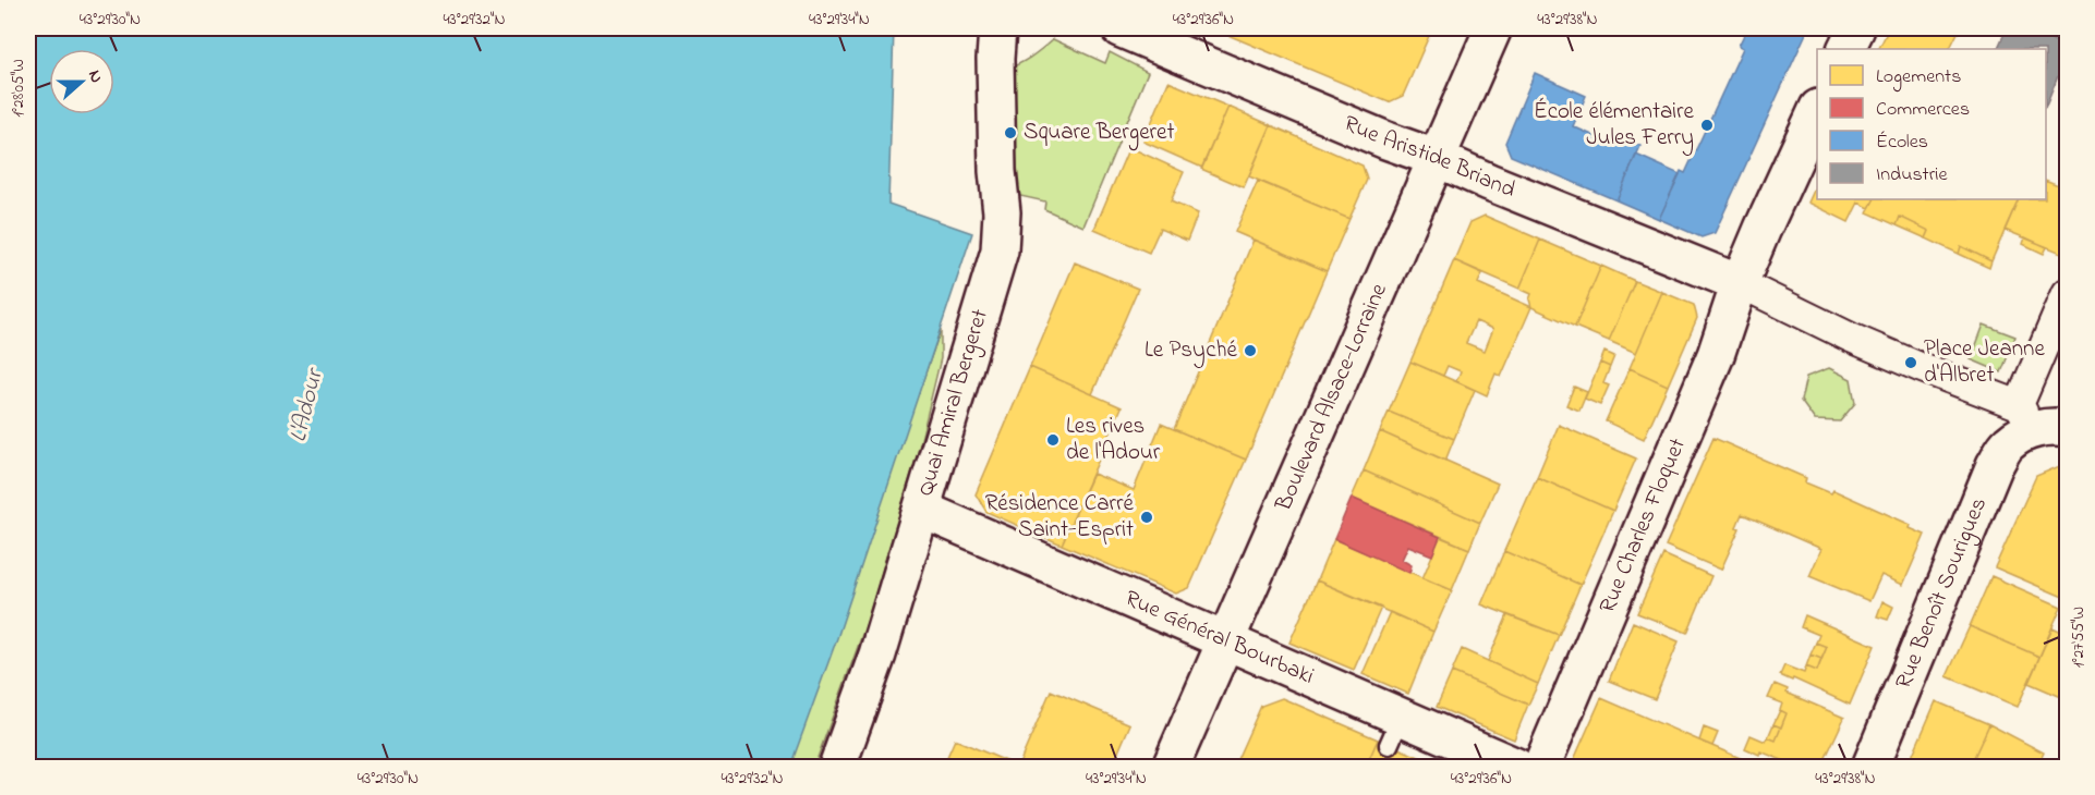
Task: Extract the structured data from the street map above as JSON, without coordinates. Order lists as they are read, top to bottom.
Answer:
{
  "streets": {
    "street": [
      "Rue Aristide Briand",
      "Boulevard Alsace-Lorraine",
      "Quai Amiral Bergeret",
      "Rue Charles Floquet",
      "Rue Benoît Sourigues",
      "Rue Général Bourbaki"
    ]
  },
  "crossings": [
    ["Rue Aristide Briand", "Boulevard Alsace-Lorraine"],
    ["Rue Aristide Briand", "Rue Charles Floquet"],
    ["Boulevard Alsace-Lorraine", "Rue Général Bourbaki"],
    ["Quai Amiral Bergeret", "Rue Général Bourbaki"]
  ],
  "water": ["L'Adour"],
  "places": [
    "École élémentaire Jules Ferry",
    "Square Bergeret",
    "Le Psyché",
    "Place Jeanne d'Albret",
    "Les rives de l'Adour",
    "Résidence Carré Saint-Esprit"
  ],
  "legend": [
    "Logements",
    "Commerces",
    "Écoles",
    "Industrie"
  ],
  "north": "right",
  "coordinates": [
    "43°29'30\"N",
    "43°29'32\"N",
    "43°29'34\"N",
    "43°29'36\"N",
    "43°29'38\"N",
    "1°28'05\"W",
    "1°27'55\"W"
  ]
}
